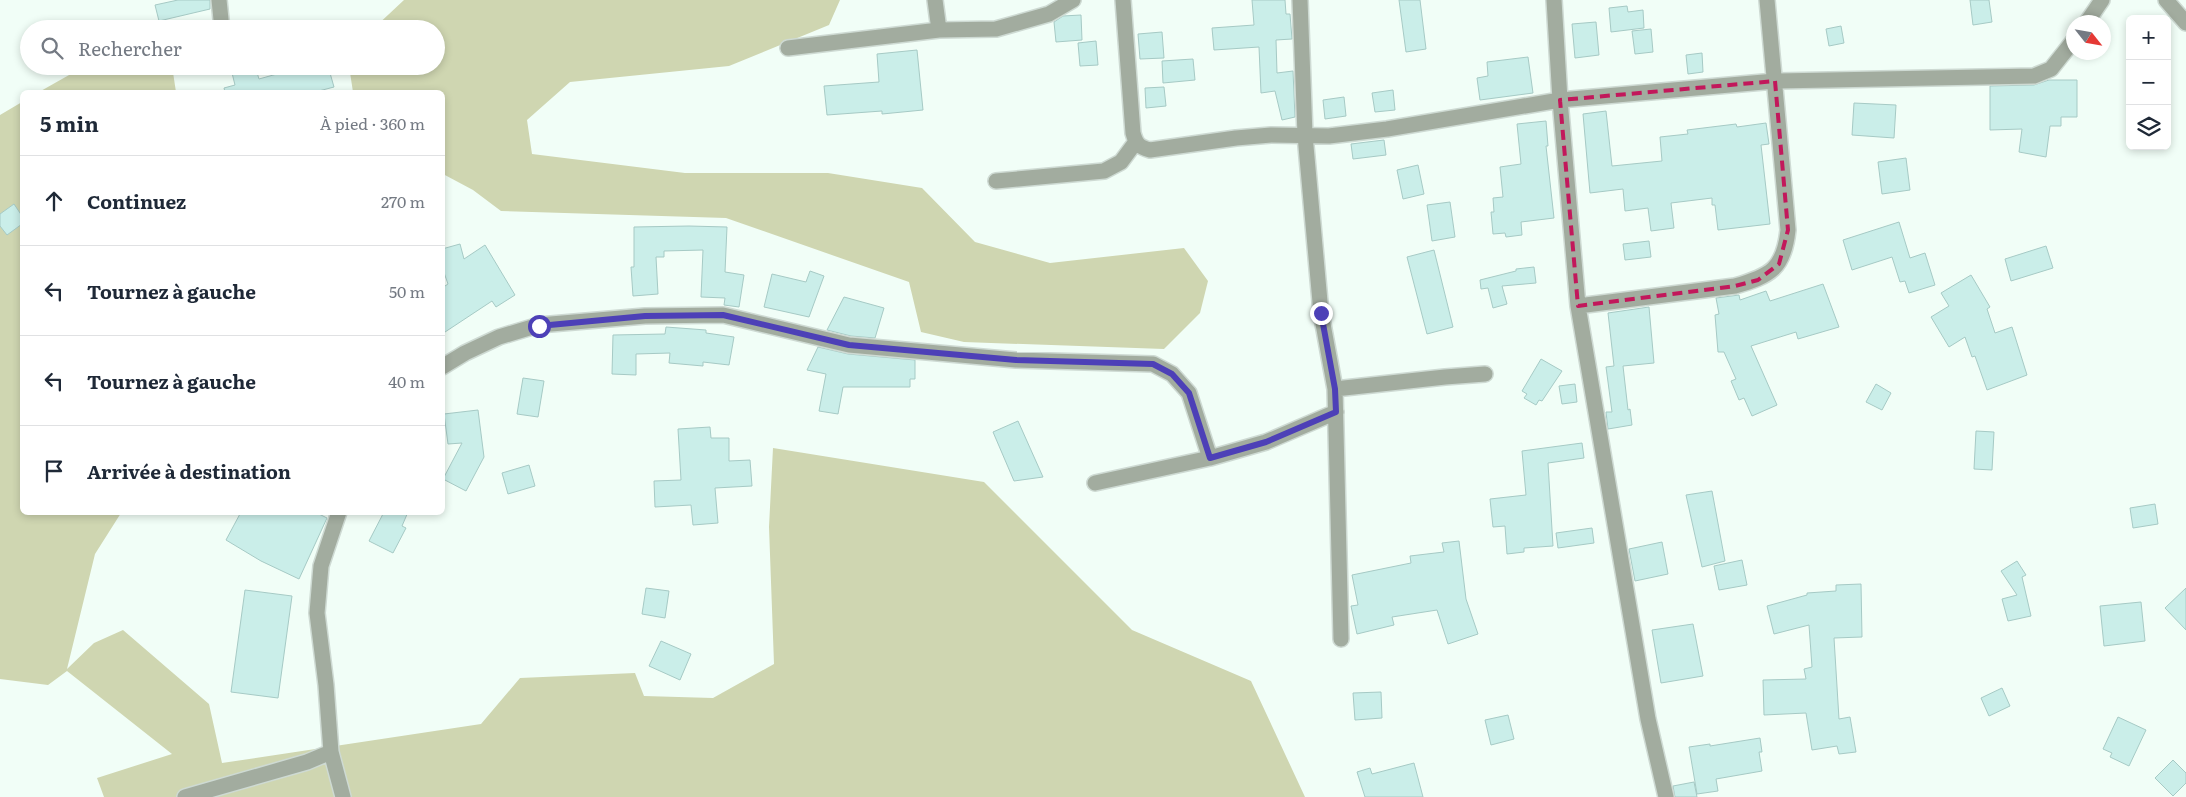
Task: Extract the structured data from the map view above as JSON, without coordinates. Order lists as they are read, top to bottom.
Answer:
{
  "north": "bottom right",
  "page": {
    "map_buttons": ["+", "−"],
    "search": "Rechercher",
    "heading": ["5 min", "À pied · 360 m"],
    "list": [
      ["Continuez", "270 m"],
      ["Tournez à gauche", "50 m"],
      ["Tournez à gauche", "40 m"],
      "Arrivée à destination"
    ]
  }
}
